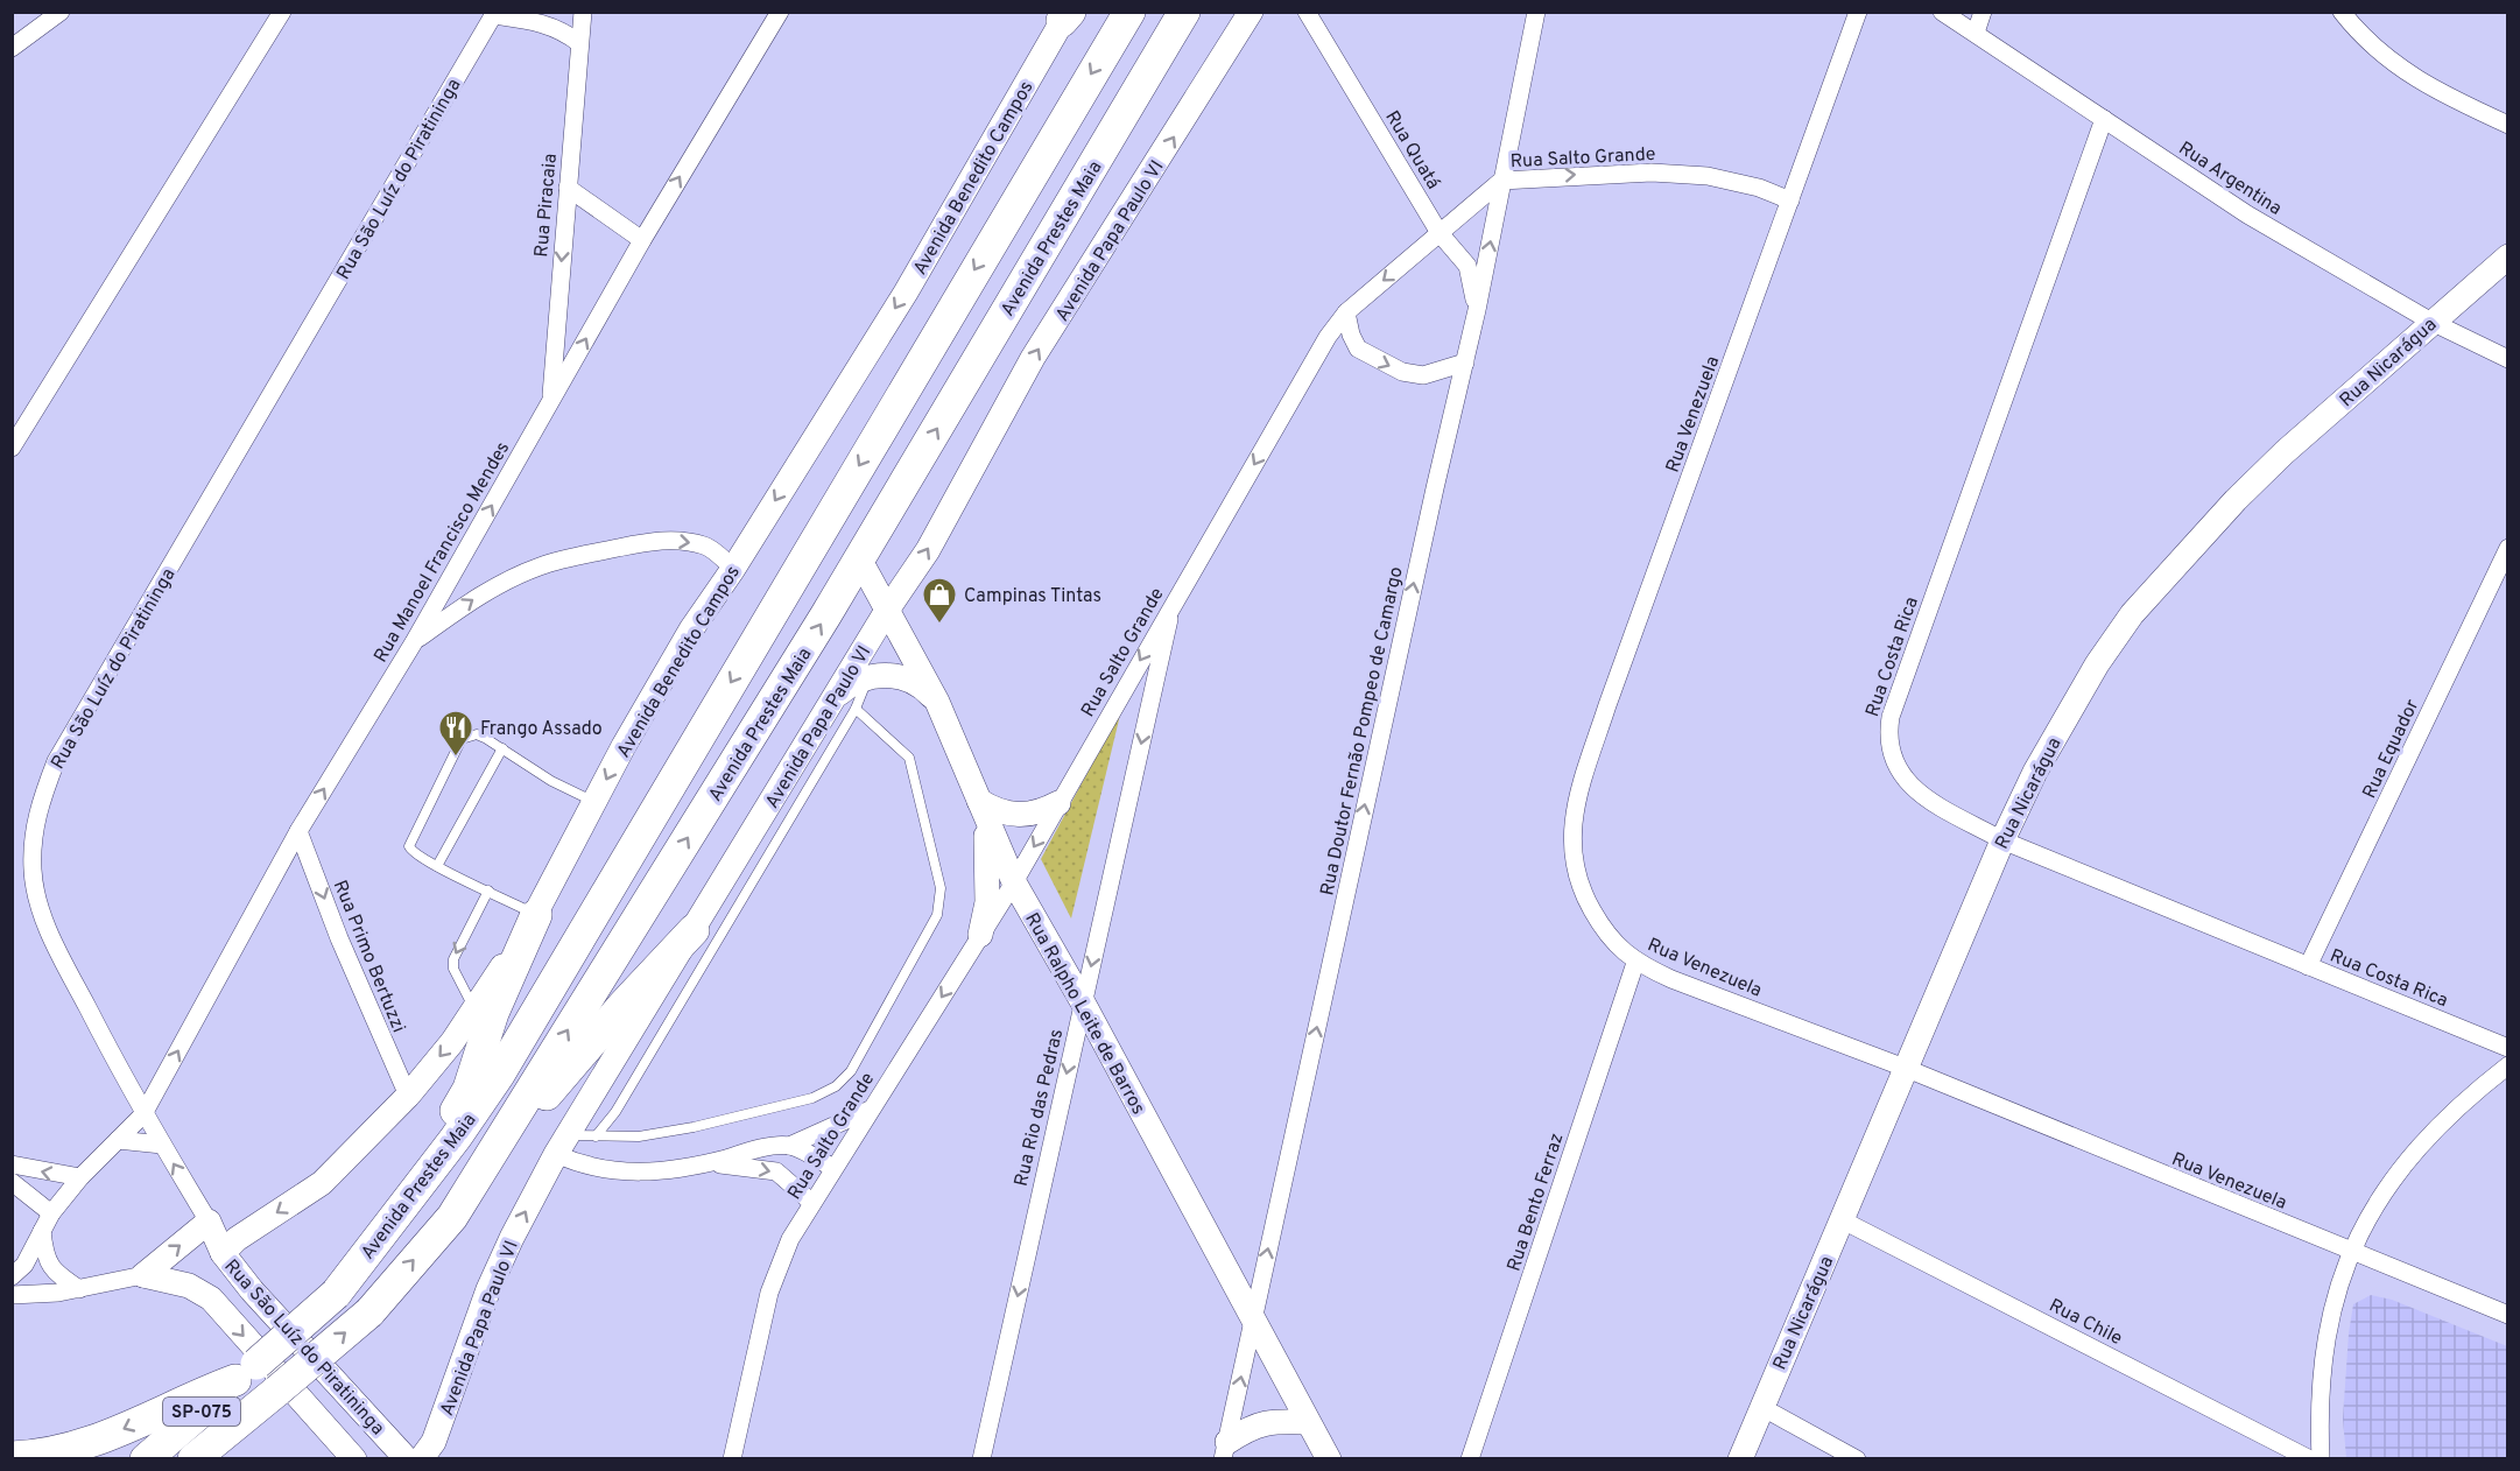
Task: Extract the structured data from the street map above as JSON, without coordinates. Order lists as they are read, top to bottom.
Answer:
{
  "streets": {
    "highway": ["Avenida Prestes Maia", "SP-075"],
    "street": [
      "Rua Quatá",
      "Rua Salto Grande",
      "Avenida Benedito Campos",
      "Rua Argentina",
      "Rua São Luíz do Piratininga",
      "Rua Piracaia",
      "Avenida Papa Paulo VI",
      "Rua Nicarágua",
      "Rua Venezuela",
      "Rua Manoel Francisco Mendes",
      "Rua Costa Rica",
      "Rua Doutor Fernão Pompeo de Camargo",
      "Rua Equador",
      "Rua Primo Bertuzzi",
      "Rua Ralpho Leite de Barros",
      "Rua Rio das Pedras",
      "Rua Bento Ferraz",
      "Rua Chile"
    ]
  },
  "crossings": [
    ["Rua Quatá", "Rua Salto Grande"],
    ["Rua Quatá", "Rua Doutor Fernão Pompeo de Camargo"],
    ["Rua Salto Grande", "Rua Venezuela"],
    ["Rua Salto Grande", "Rua Doutor Fernão Pompeo de Camargo"],
    ["Rua Salto Grande", "Rua Ralpho Leite de Barros"],
    ["Rua Salto Grande", "Rua Rio das Pedras"],
    ["Avenida Benedito Campos", "Rua São Luíz do Piratininga"],
    ["Avenida Benedito Campos", "Rua Primo Bertuzzi"],
    ["Rua Argentina", "Rua Nicarágua"],
    ["Rua Argentina", "Rua Costa Rica"],
    ["Rua São Luíz do Piratininga", "Rua Manoel Francisco Mendes"],
    ["Rua Piracaia", "Rua Manoel Francisco Mendes"],
    ["Avenida Prestes Maia", "Rua Ralpho Leite de Barros"],
    ["Avenida Prestes Maia", "SP-075"],
    ["Avenida Papa Paulo VI", "Rua Ralpho Leite de Barros"],
    ["Rua Nicarágua", "Rua Venezuela"],
    ["Rua Nicarágua", "Rua Costa Rica"],
    ["Rua Nicarágua", "Rua Chile"],
    ["Rua Venezuela", "Rua Bento Ferraz"],
    ["Rua Manoel Francisco Mendes", "Rua Primo Bertuzzi"],
    ["Rua Costa Rica", "Rua Equador"],
    ["Rua Doutor Fernão Pompeo de Camargo", "Rua Ralpho Leite de Barros"],
    ["Rua Ralpho Leite de Barros", "Rua Rio das Pedras"]
  ],
  "one_way": [
    "Avenida Benedito Campos",
    "Rua Piracaia",
    "Avenida Papa Paulo VI",
    "Rua Manoel Francisco Mendes",
    "Rua Doutor Fernão Pompeo de Camargo",
    "Rua Primo Bertuzzi",
    "Rua Rio das Pedras"
  ],
  "places": {
    "shop": ["Campinas Tintas"],
    "restaurant": ["Frango Assado"]
  }
}
